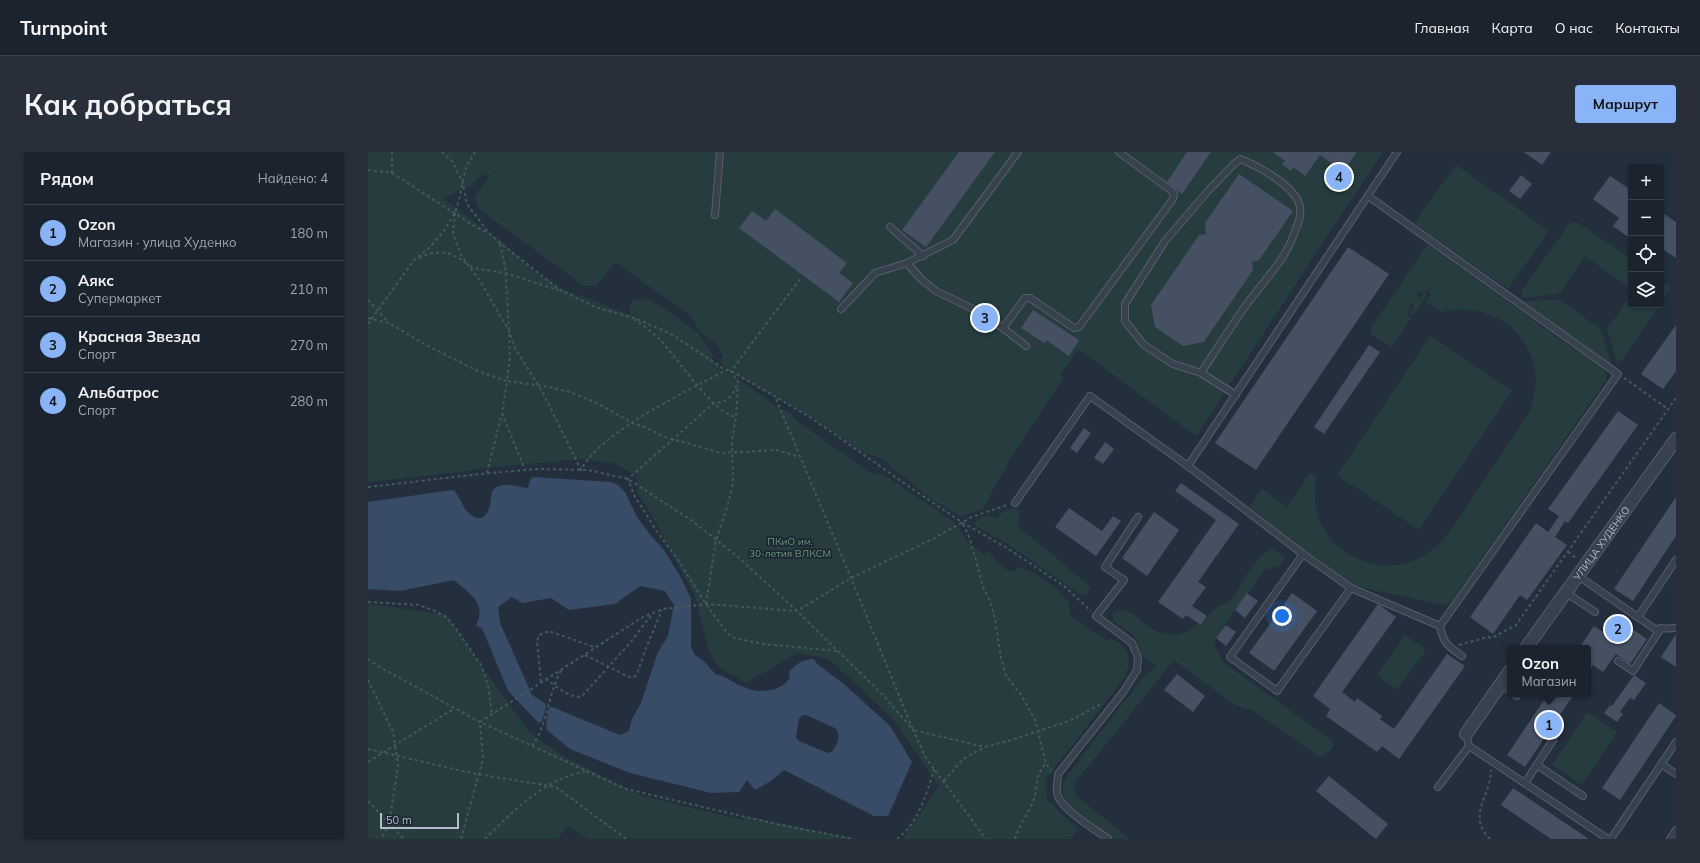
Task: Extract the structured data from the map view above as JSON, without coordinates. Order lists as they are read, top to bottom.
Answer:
{
  "streets": {
    "street": ["УЛИЦА ХУДЕНКО"]
  },
  "parks": ["ПКиО им. 30-летия ВЛКСМ"],
  "scale_bar": "50 m",
  "page": {
    "header": "Turnpoint",
    "nav": [
      "Главная",
      "Карта",
      "О нас",
      "Контакты"
    ],
    "buttons": "Маршрут",
    "title": "Как добраться",
    "heading": ["Рядом", "Найдено: 4"],
    "pins": [
      "4",
      "3",
      "2",
      "1"
    ],
    "map_buttons": ["+", "−"],
    "list": [
      {
        "mark": "1",
        "name": "Ozon",
        "note": "Магазин · улица Худенко",
        "value": "180 m"
      },
      {
        "mark": "2",
        "name": "Аякс",
        "note": "Супермаркет",
        "value": "210 m"
      },
      {
        "mark": "3",
        "name": "Красная Звезда",
        "note": "Спорт",
        "value": "270 m"
      },
      {
        "mark": "4",
        "name": "Альбатрос",
        "note": "Спорт",
        "value": "280 m"
      }
    ],
    "popup": ["Ozon", "Магазин"],
    "scale": "50 m"
  }
}
